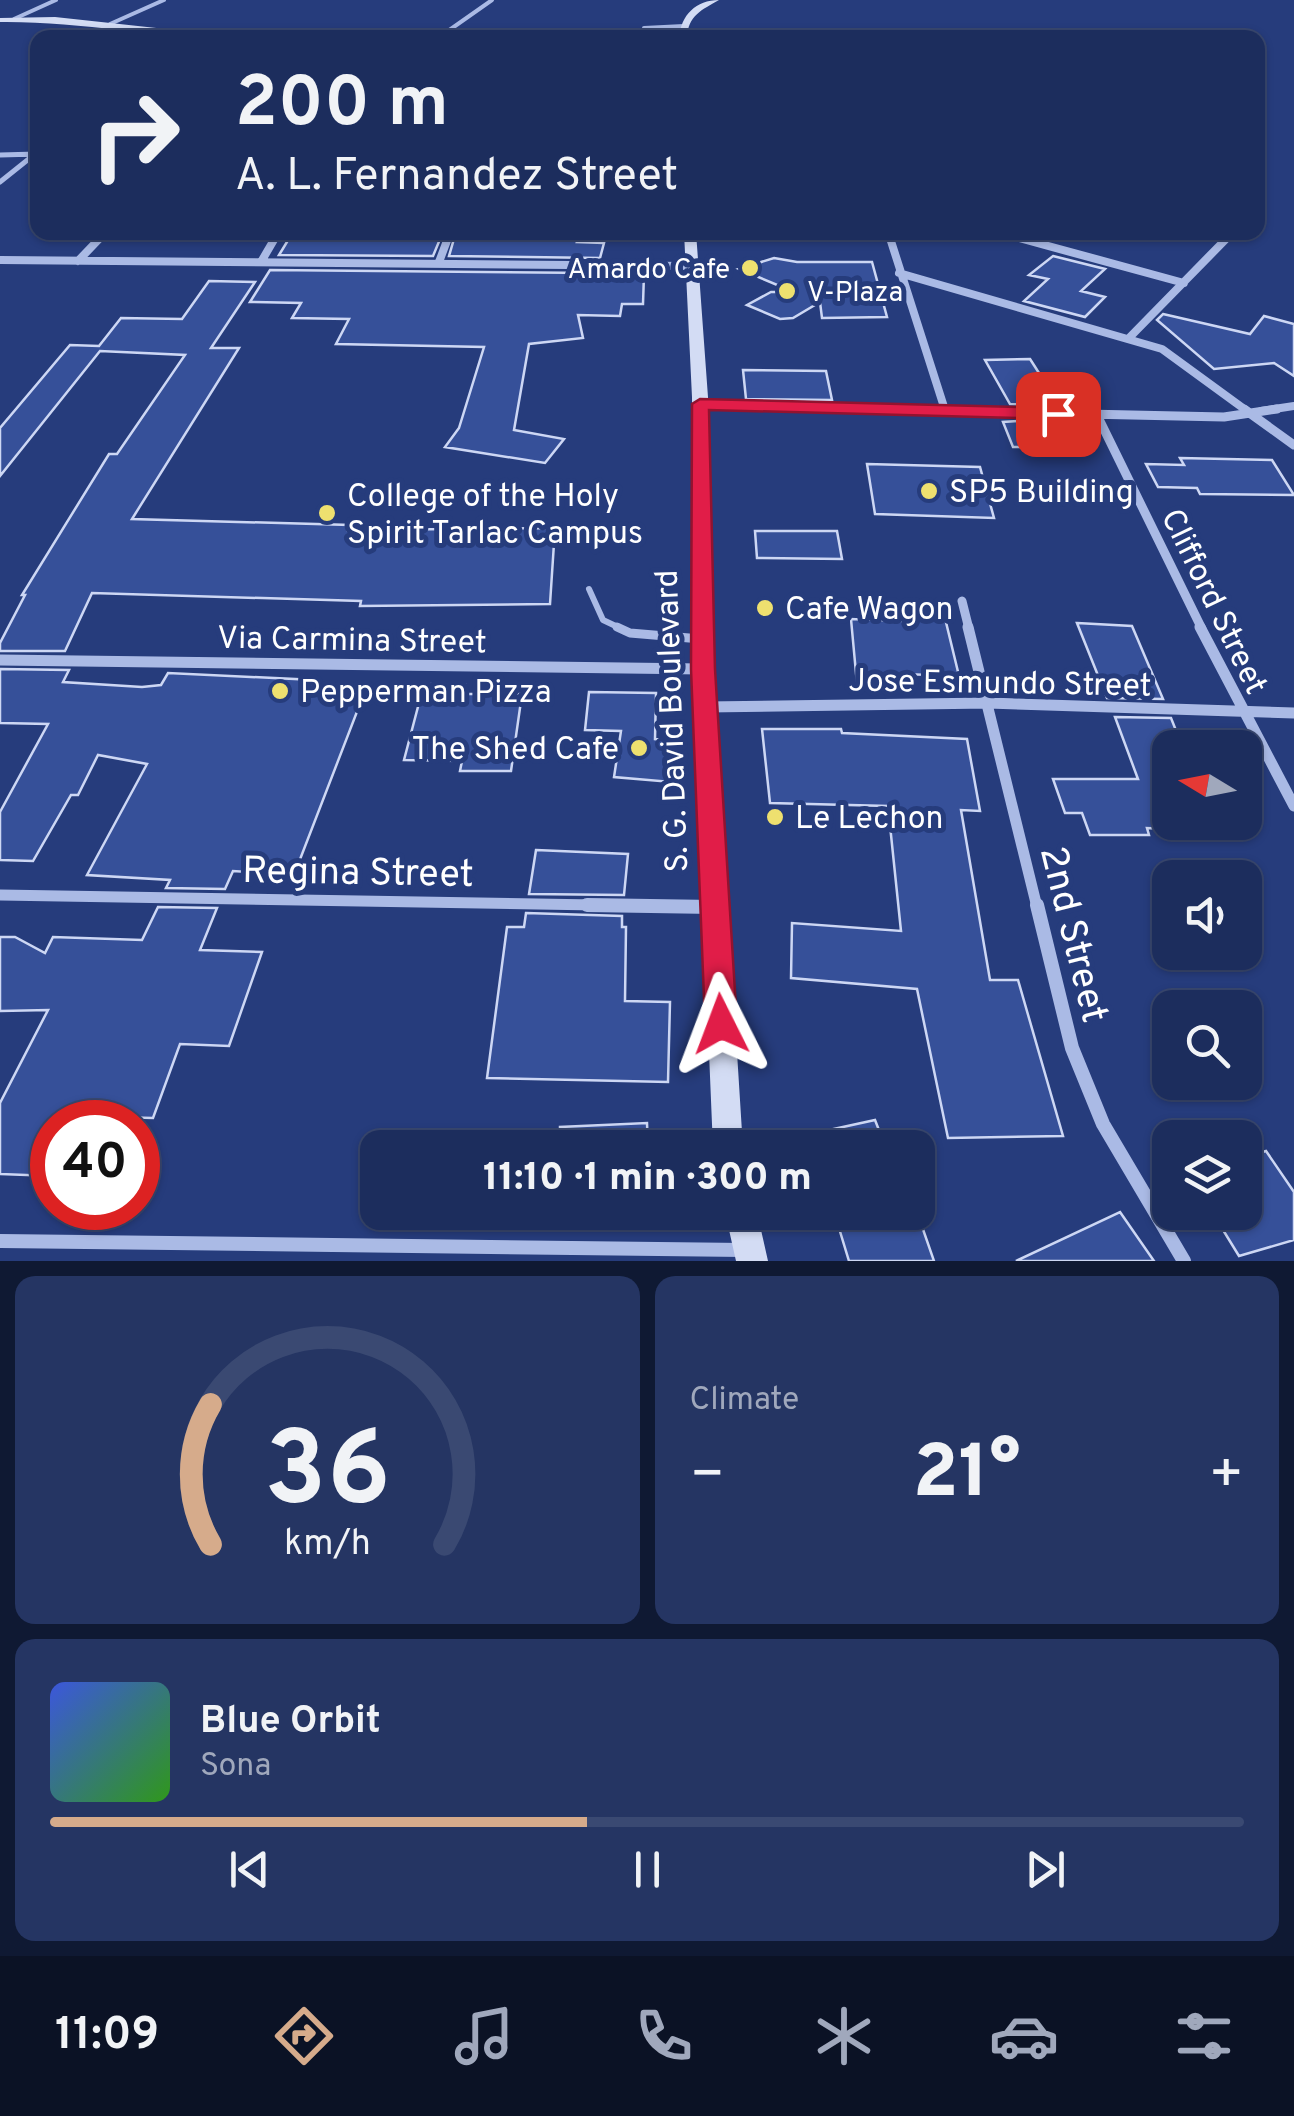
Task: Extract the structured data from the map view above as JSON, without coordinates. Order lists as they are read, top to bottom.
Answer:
{
  "streets": {
    "street": [
      "Clifford Street",
      "Via Carmina Street",
      "Jose Esmundo Street",
      "S. G. David Boulevard",
      "Regina Street",
      "2nd Street"
    ]
  },
  "crossings": [
    ["Clifford Street", "Jose Esmundo Street"],
    ["Via Carmina Street", "S. G. David Boulevard"],
    ["Jose Esmundo Street", "S. G. David Boulevard"],
    ["Jose Esmundo Street", "2nd Street"],
    ["S. G. David Boulevard", "Regina Street"]
  ],
  "places": [
    "Amardo Cafe",
    "V-Plaza",
    "SP5 Building",
    "College of the Holy Spirit Tarlac Campus",
    "Cafe Wagon",
    "Pepperman Pizza",
    "The Shed Cafe",
    "Le Lechon"
  ],
  "north": "left",
  "page": {
    "turn": ["200 m", "A. L. Fernandez Street"],
    "limit": "40",
    "trip": "11:10 · 1 min · 300 m",
    "tile": "Climate",
    "heat": ["−", "21°", "+"],
    "song": ["Blue Orbit", "Sona"],
    "tabs": "11:09",
    "gauge": ["36", "km/h"]
  }
}
